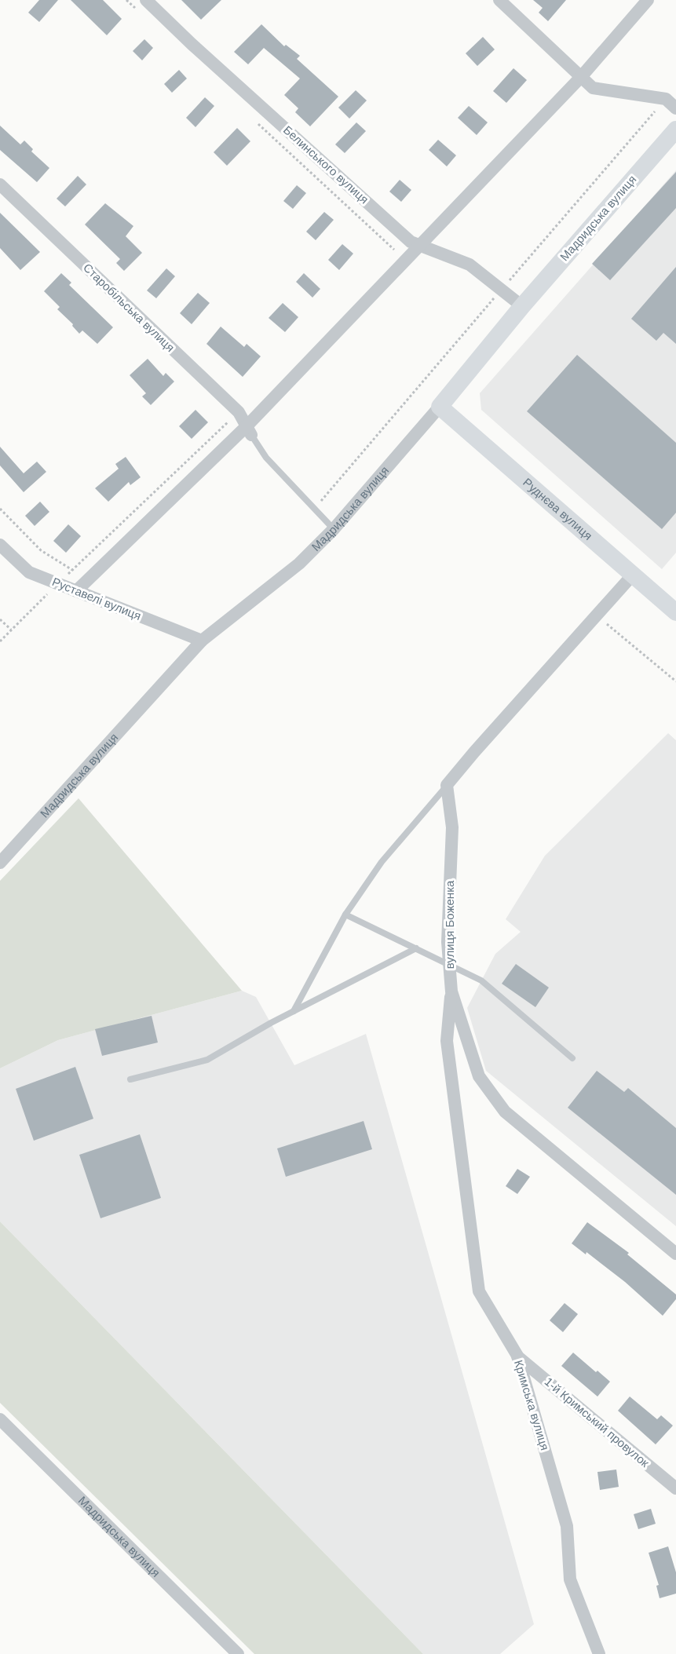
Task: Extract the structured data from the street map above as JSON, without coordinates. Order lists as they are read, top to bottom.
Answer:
{
  "streets": {
    "street": [
      "Белинського вулиця",
      "Мадридська вулиця",
      "Старобільська вулиця",
      "Руднєва вулиця",
      "Руставелі вулиця",
      "вулиця Боженка",
      "Кримська вулиця",
      "1-й Кримський провулок"
    ]
  },
  "crossings": [
    ["Белинського вулиця", "Мадридська вулиця"],
    ["Мадридська вулиця", "Руднєва вулиця"],
    ["Мадридська вулиця", "Руставелі вулиця"],
    ["вулиця Боженка", "Кримська вулиця"],
    ["Кримська вулиця", "1-й Кримський провулок"]
  ]
}
